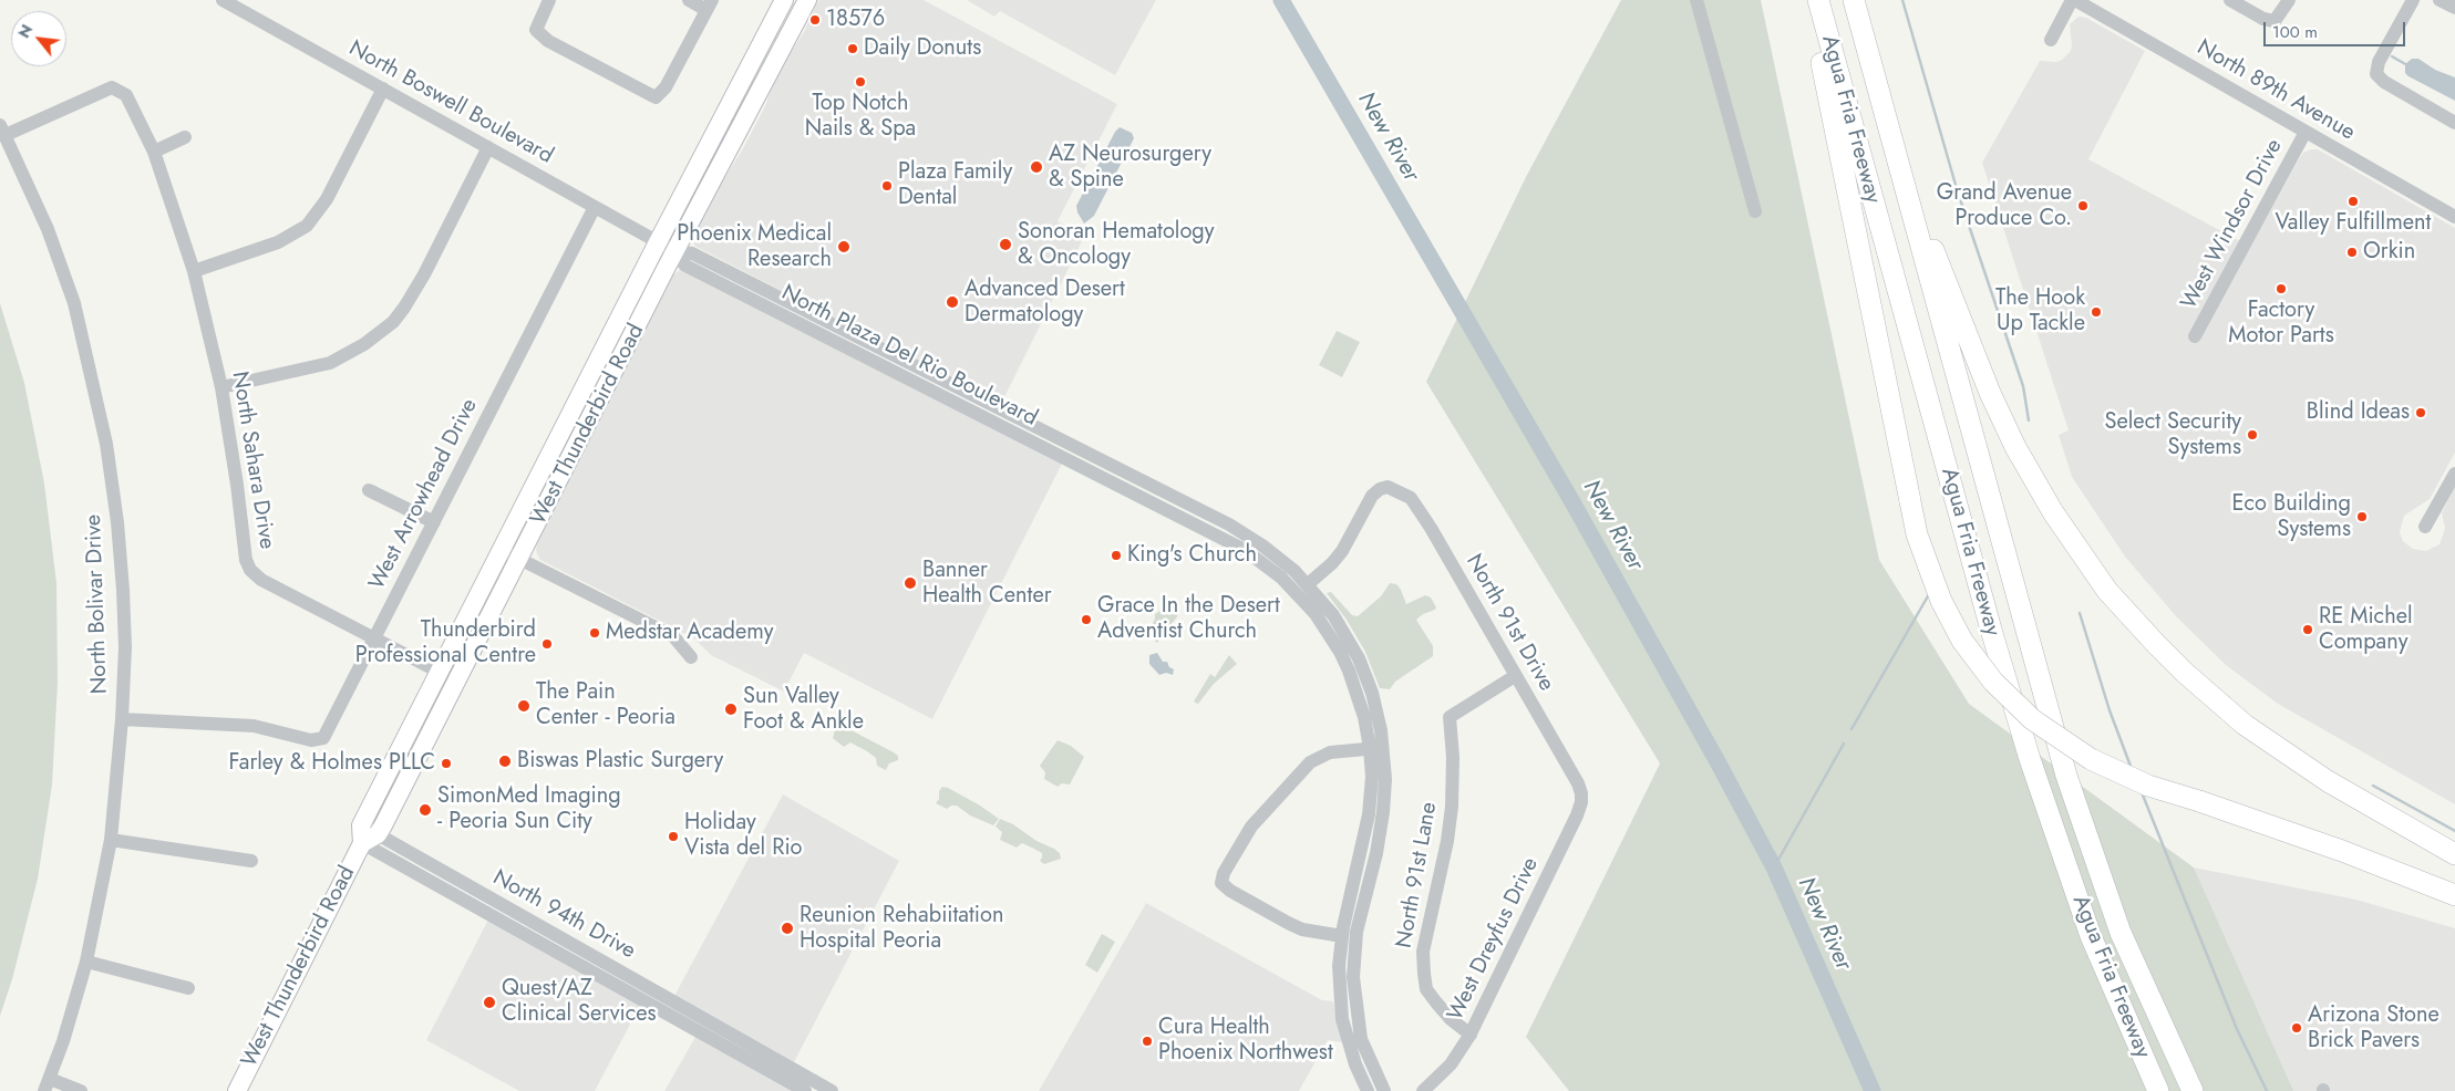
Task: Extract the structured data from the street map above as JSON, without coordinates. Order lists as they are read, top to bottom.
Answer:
{
  "streets": {
    "highway": ["Agua Fria Freeway"],
    "main road": ["West Thunderbird Road"],
    "street": [
      "North 89th Avenue",
      "North Boswell Boulevard",
      "West Windsor Drive",
      "North Plaza Del Rio Boulevard",
      "North Sahara Drive",
      "West Arrowhead Drive",
      "North Bolivar Drive",
      "North 91st Drive",
      "North 91st Lane",
      "North 94th Drive",
      "West Dreyfus Drive"
    ]
  },
  "crossings": [
    ["North 89th Avenue", "West Windsor Drive"],
    ["North Boswell Boulevard", "West Thunderbird Road"],
    ["North Boswell Boulevard", "West Arrowhead Drive"],
    ["North Plaza Del Rio Boulevard", "West Thunderbird Road"],
    ["North Plaza Del Rio Boulevard", "North 91st Drive"],
    ["West Thunderbird Road", "North Sahara Drive"],
    ["West Thunderbird Road", "North 94th Drive"],
    ["North Sahara Drive", "West Arrowhead Drive"],
    ["North Sahara Drive", "North Bolivar Drive"],
    ["West Arrowhead Drive", "North Bolivar Drive"],
    ["North 91st Drive", "North 91st Lane"],
    ["North 91st Drive", "West Dreyfus Drive"],
    ["North 91st Lane", "West Dreyfus Drive"]
  ],
  "water": ["New River"],
  "places": [
    "18576",
    "Daily Donuts",
    "Top Notch Nails & Spa",
    "AZ Neurosurgery & Spine",
    "Plaza Family Dental",
    "Valley Fulfillment",
    "Grand Avenue Produce Co.",
    "Sonoran Hematology & Oncology",
    "Phoenix Medical Research",
    "Orkin",
    "Factory Motor Parts",
    "Advanced Desert Dermatology",
    "The Hook Up Tackle",
    "Blind Ideas",
    "Select Security Systems",
    "Eco Building Systems",
    "King's Church",
    "Banner Health Center",
    "Grace In the Desert Adventist Church",
    "RE Michel Company",
    "Medstar Academy",
    "Thunderbird Professional Centre",
    "The Pain Center - Peoria",
    "Sun Valley Foot & Ankle",
    "Biswas Plastic Surgery",
    "Farley & Holmes PLLC",
    "SimonMed Imaging - Peoria Sun City",
    "Holiday Vista del Rio",
    "Reunion Rehabiitation Hospital Peoria",
    "Quest/AZ Clinical Services",
    "Arizona Stone Brick Pavers",
    "Cura Health Phoenix Northwest"
  ],
  "scale_bar": "100 m",
  "north": "top left"
}
